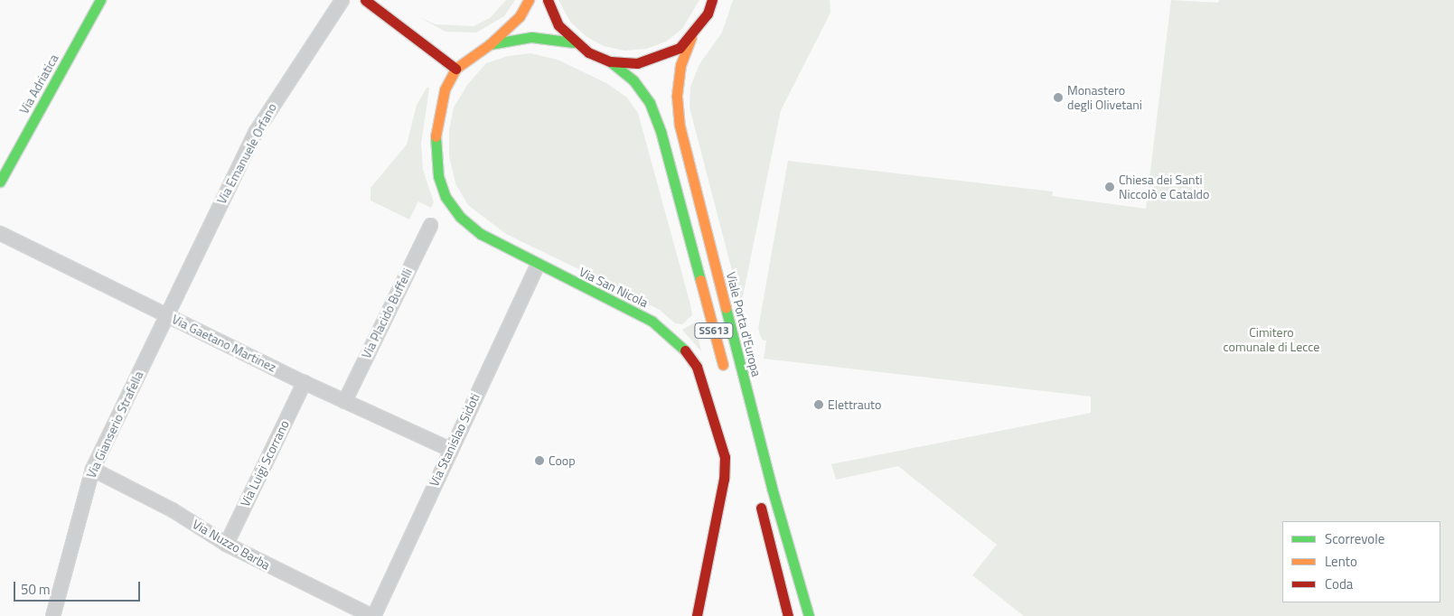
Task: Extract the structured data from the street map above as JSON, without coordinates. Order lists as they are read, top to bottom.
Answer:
{
  "streets": {
    "main road": [
      "Via Adriatica",
      "Via San Nicola",
      "Viale Porta d'Europa",
      "SS613"
    ],
    "street": [
      "Via Emanuele Orfano",
      "Via Placido Buffelli",
      "Via Gaetano Martinez",
      "Via Gianserio Strafella",
      "Via Stanislao Sidoti",
      "Via Luigi Scorrano",
      "Via Nuzzo Barba"
    ]
  },
  "crossings": [
    ["Via Emanuele Orfano", "Via Gaetano Martinez"],
    ["Via Emanuele Orfano", "Via Gianserio Strafella"],
    ["Via San Nicola", "Viale Porta d'Europa"],
    ["Via San Nicola", "Via Stanislao Sidoti"],
    ["Via Placido Buffelli", "Via Gaetano Martinez"],
    ["Via Gaetano Martinez", "Via Gianserio Strafella"],
    ["Via Gaetano Martinez", "Via Stanislao Sidoti"],
    ["Via Gaetano Martinez", "Via Luigi Scorrano"],
    ["Via Gianserio Strafella", "Via Nuzzo Barba"],
    ["Via Stanislao Sidoti", "Via Nuzzo Barba"],
    ["Via Luigi Scorrano", "Via Nuzzo Barba"]
  ],
  "parks": ["Cimitero comunale di Lecce"],
  "places": [
    "Monastero degli Olivetani",
    "Chiesa dei Santi Niccolò e Cataldo",
    "Elettrauto",
    "Coop"
  ],
  "legend": ["Scorrevole", "Lento", "Coda"],
  "scale_bar": "50 m"
}
